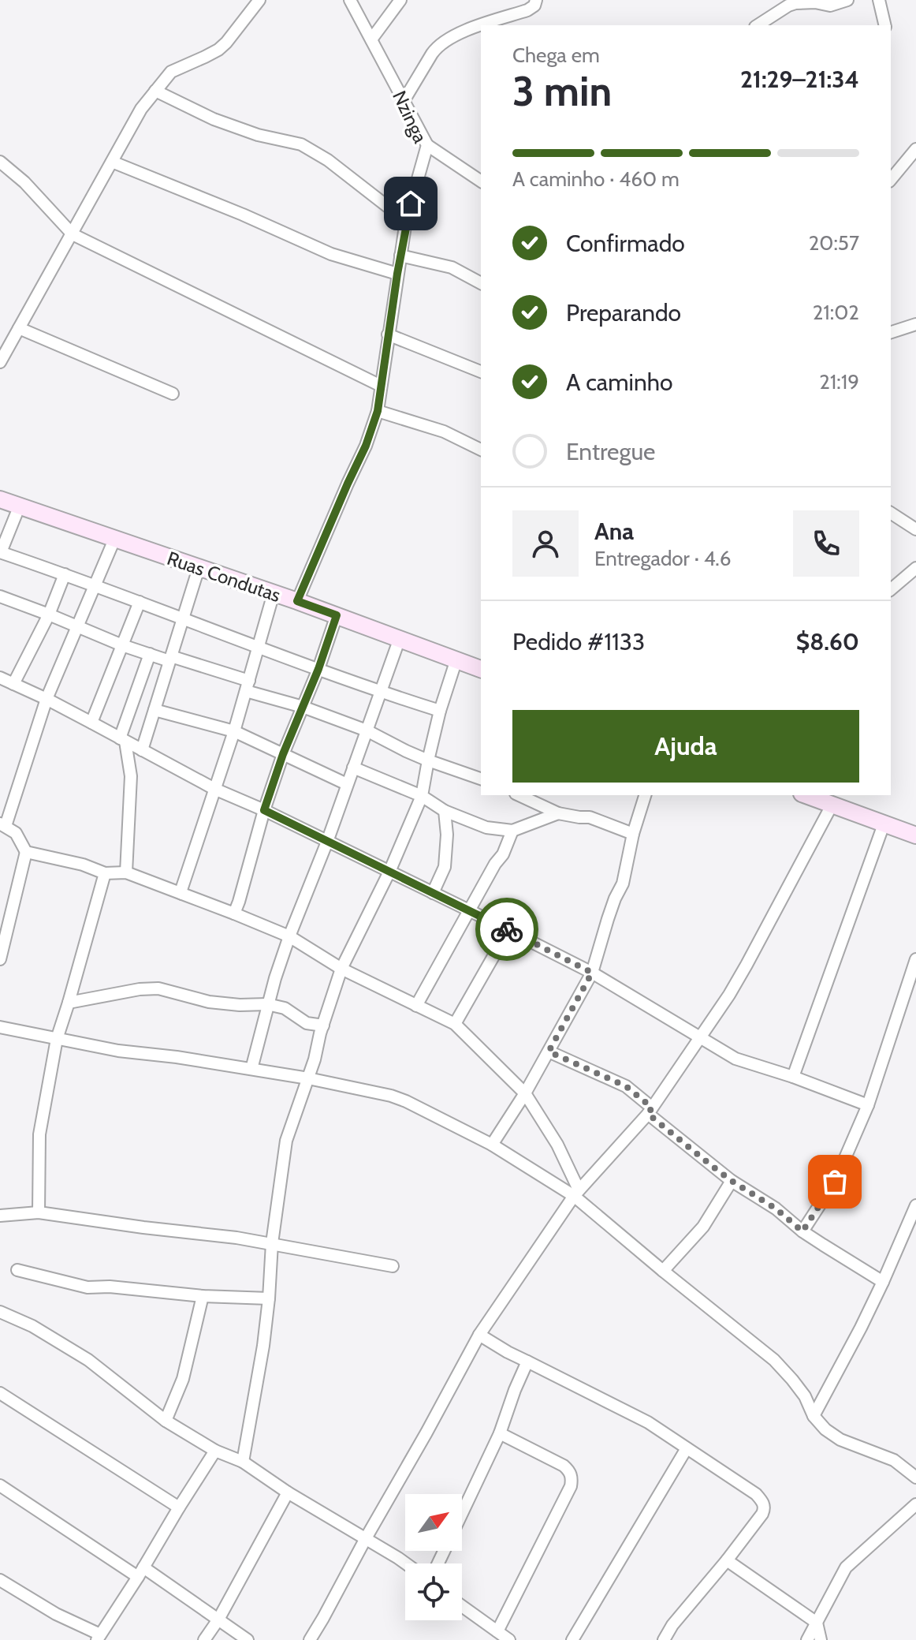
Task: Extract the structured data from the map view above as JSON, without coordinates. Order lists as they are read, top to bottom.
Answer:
{
  "streets": {
    "street": ["Nzinga", "Ruas Condutas"]
  },
  "crossings": [
    ["Nzinga", "Ruas Condutas"]
  ],
  "north": "top right",
  "page": {
    "heading": ["3 min", "Chega em", "21:29–21:34"],
    "panel": [
      "Ana",
      "Entregador · 4.6",
      "Pedido #1133",
      "$8.60"
    ],
    "bar": "A caminho · 460 m",
    "list": [
      ["Confirmado", "20:57"],
      ["Preparando", "21:02"],
      ["A caminho", "21:19"],
      "Entregue"
    ],
    "buttons": "Ajuda"
  }
}
